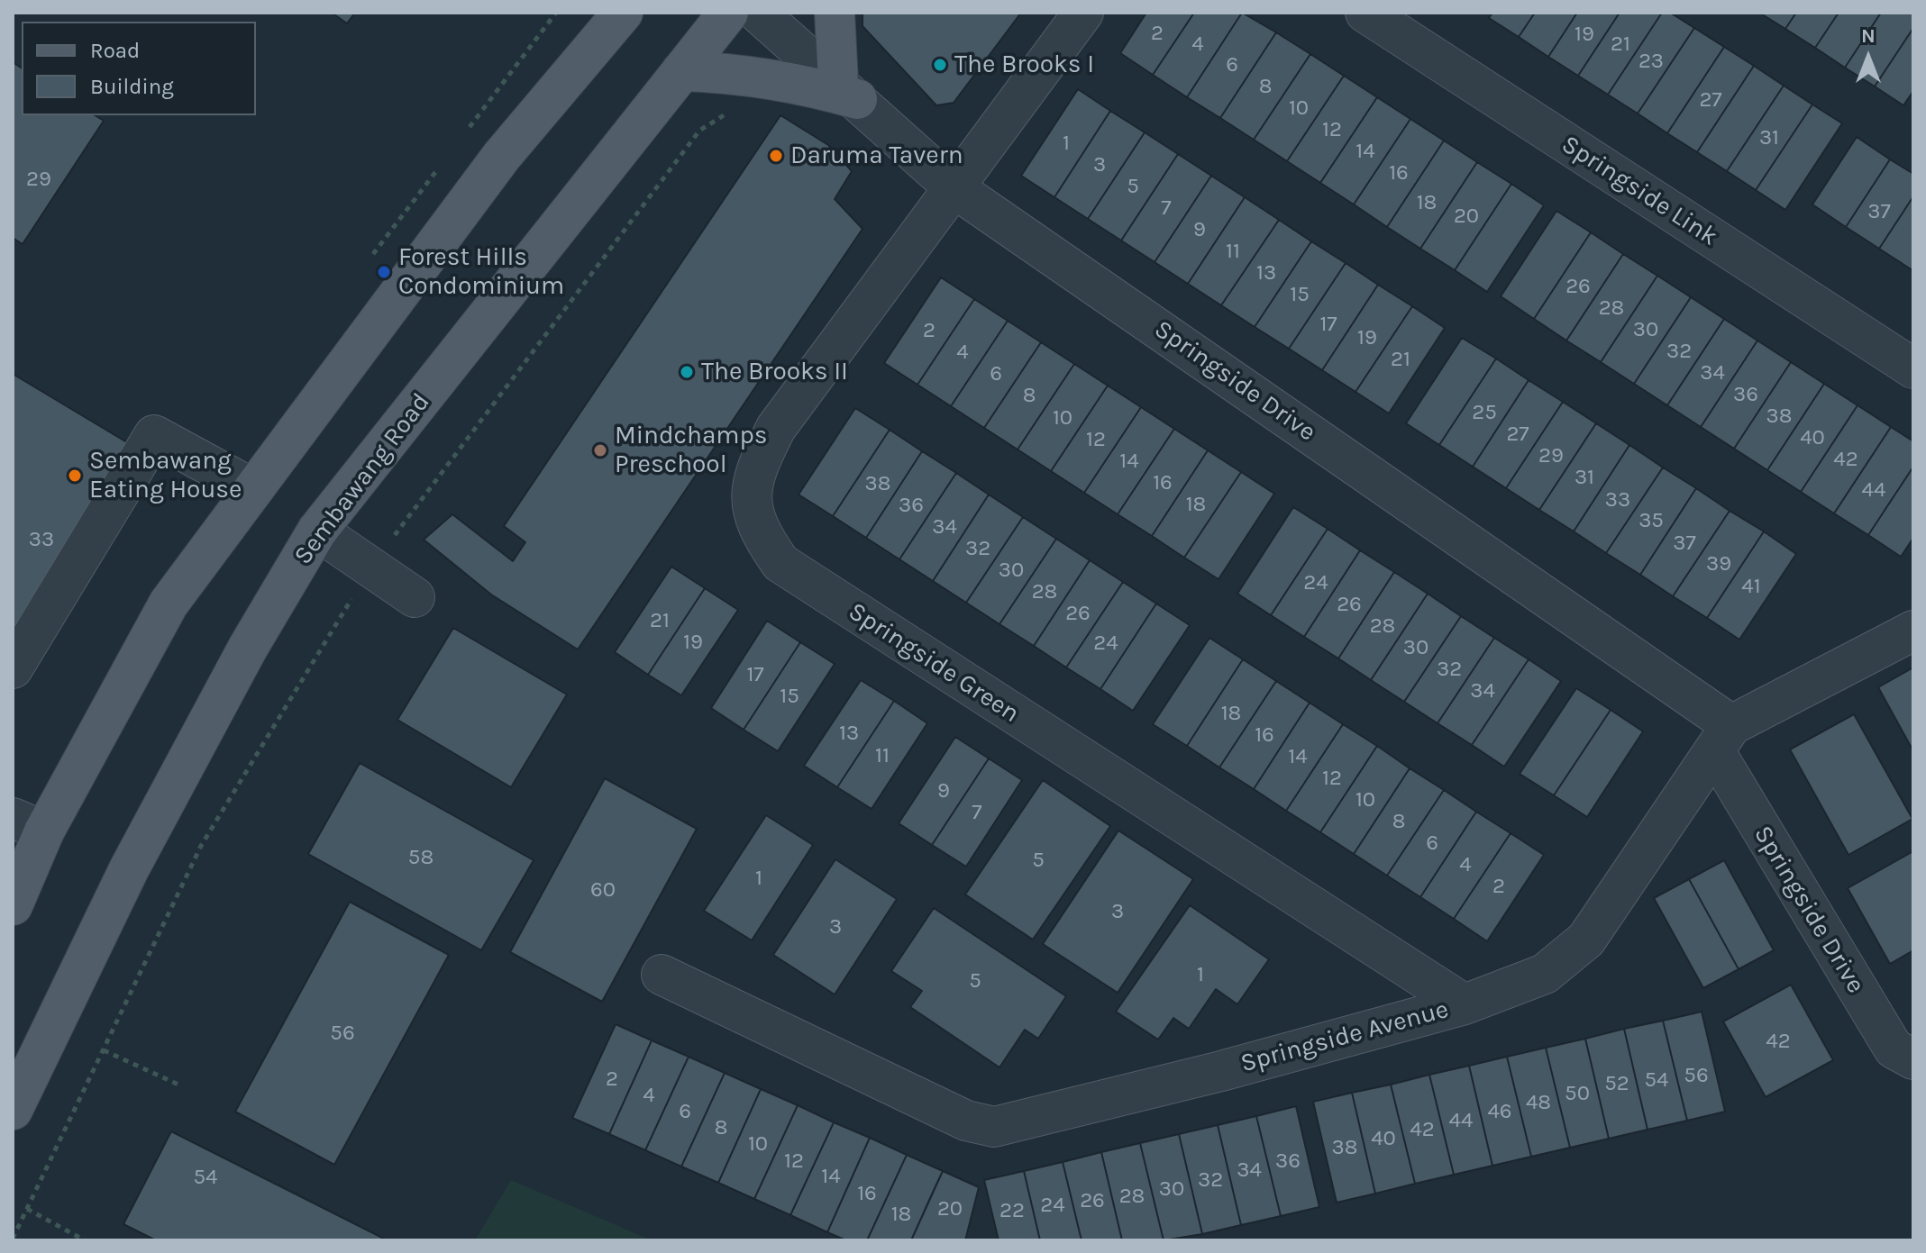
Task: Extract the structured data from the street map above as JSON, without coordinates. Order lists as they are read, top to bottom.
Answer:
{
  "streets": {
    "main road": ["Sembawang Road"],
    "street": [
      "Springside Link",
      "Springside Drive",
      "Springside Green",
      "Springside Avenue"
    ]
  },
  "crossings": [
    ["Springside Drive", "Springside Green"],
    ["Springside Drive", "Springside Avenue"],
    ["Springside Green", "Springside Avenue"]
  ],
  "places": [
    "The Brooks I",
    "Daruma Tavern",
    "Forest Hills Condominium",
    "The Brooks II",
    "Mindchamps Preschool",
    "Sembawang Eating House"
  ],
  "house_numbers": [
    "2",
    "19",
    "4",
    "21",
    "23",
    "6",
    "8",
    "27",
    "10",
    "12",
    "31",
    "1",
    "14",
    "3",
    "16",
    "29",
    "5",
    "18",
    "7",
    "37",
    "20",
    "9",
    "11",
    "13",
    "26",
    "15",
    "28",
    "17",
    "30",
    "2",
    "19",
    "32",
    "4",
    "21",
    "34",
    "6",
    "36",
    "8",
    "25",
    "38",
    "10",
    "27",
    "40",
    "12",
    "29",
    "42",
    "14",
    "31",
    "16",
    "38",
    "44",
    "33",
    "18",
    "36",
    "35",
    "34",
    "33",
    "37",
    "32",
    "39",
    "30",
    "24",
    "41",
    "28",
    "26",
    "26",
    "21",
    "28",
    "19",
    "24",
    "30",
    "32",
    "17",
    "34",
    "15",
    "18",
    "13",
    "16",
    "11",
    "14",
    "12",
    "9",
    "10",
    "7",
    "8",
    "6",
    "58",
    "5",
    "4",
    "1",
    "2",
    "60",
    "3",
    "3",
    "1",
    "5",
    "56",
    "42",
    "56",
    "2",
    "54",
    "52",
    "50",
    "4",
    "48",
    "6",
    "46",
    "44",
    "8",
    "42",
    "40",
    "10",
    "38",
    "12",
    "36",
    "34",
    "14",
    "54",
    "32",
    "30",
    "16",
    "28",
    "26",
    "24",
    "20",
    "22",
    "18"
  ],
  "legend": ["Road", "Building"],
  "north": "top"
}
